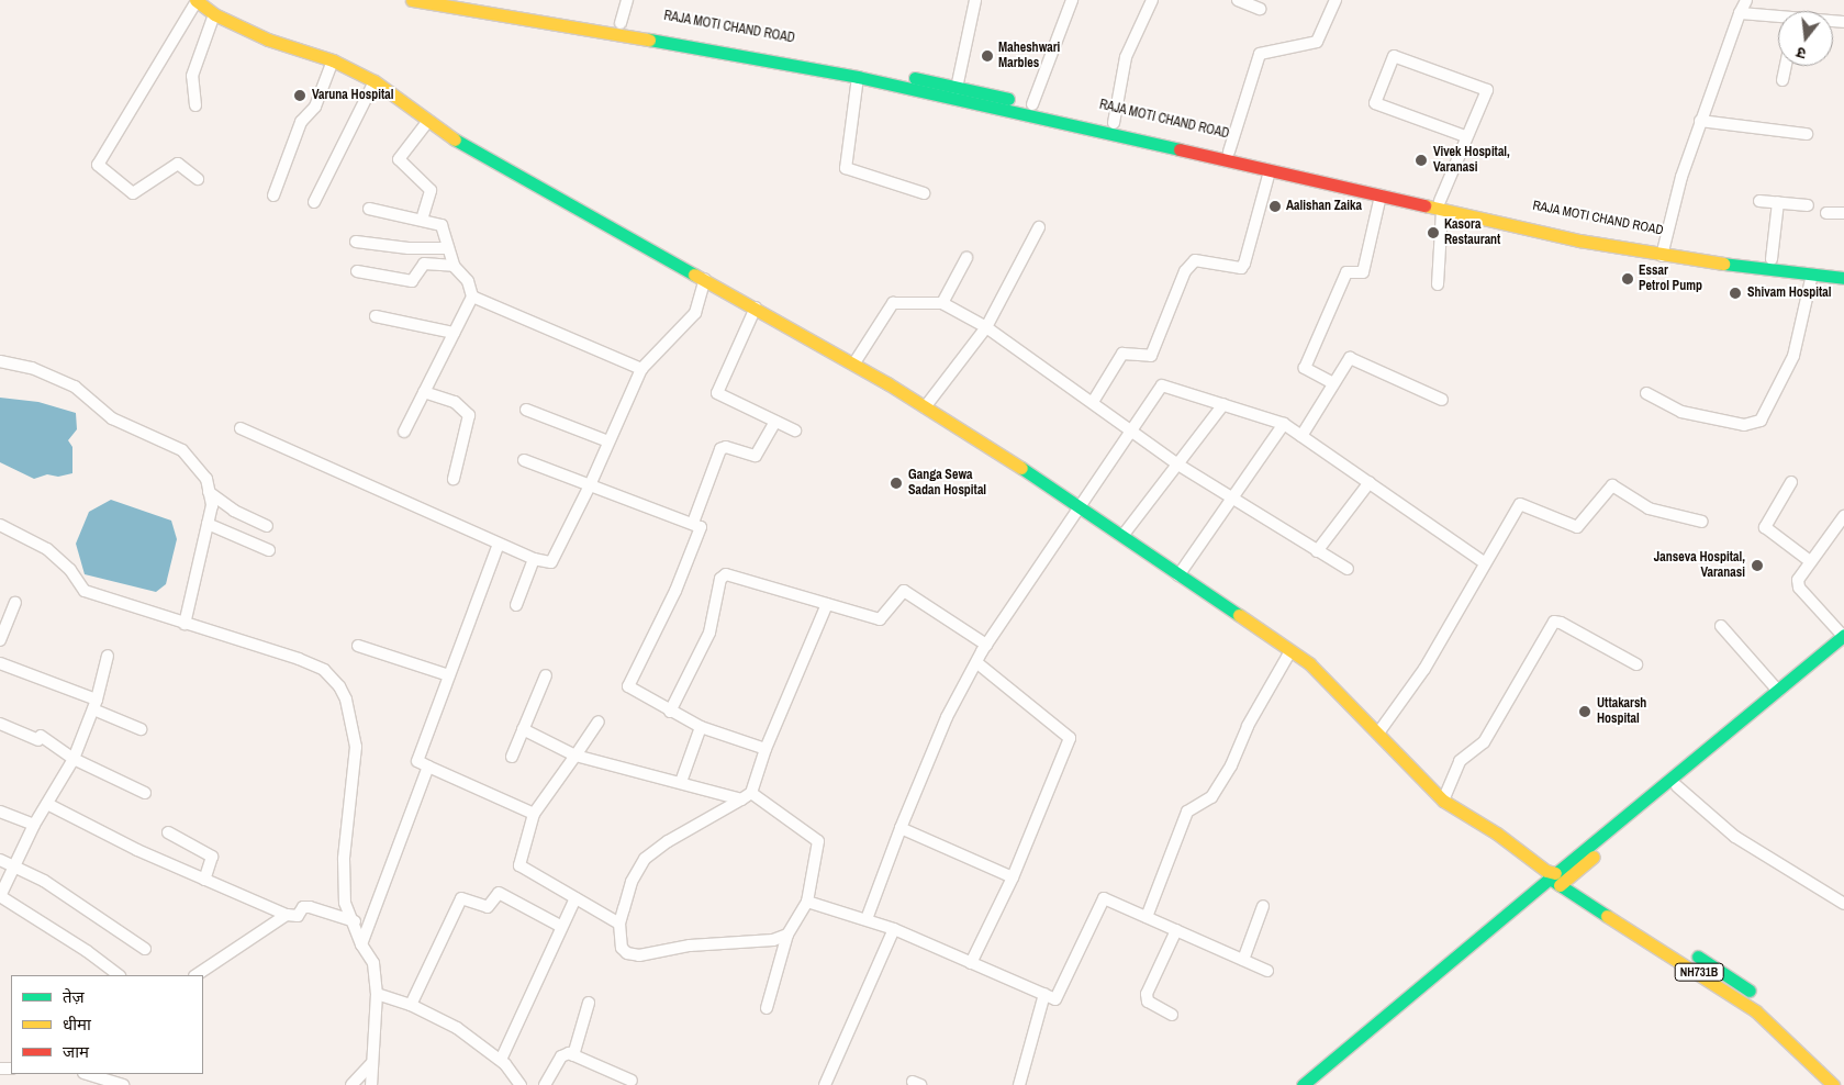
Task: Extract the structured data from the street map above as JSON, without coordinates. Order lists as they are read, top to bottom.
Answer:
{
  "streets": {
    "main road": ["RAJA MOTI CHAND ROAD", "NH731B"]
  },
  "places": [
    "Maheshwari Marbles",
    "Varuna Hospital",
    "Vivek Hospital, Varanasi",
    "Aalishan Zaika",
    "Kasora Restaurant",
    "Essar Petrol Pump",
    "Shivam Hospital",
    "Ganga Sewa Sadan Hospital",
    "Janseva Hospital, Varanasi",
    "Uttakarsh Hospital"
  ],
  "legend": ["तेज़", "धीमा", "जाम"],
  "north": "bottom"
}
